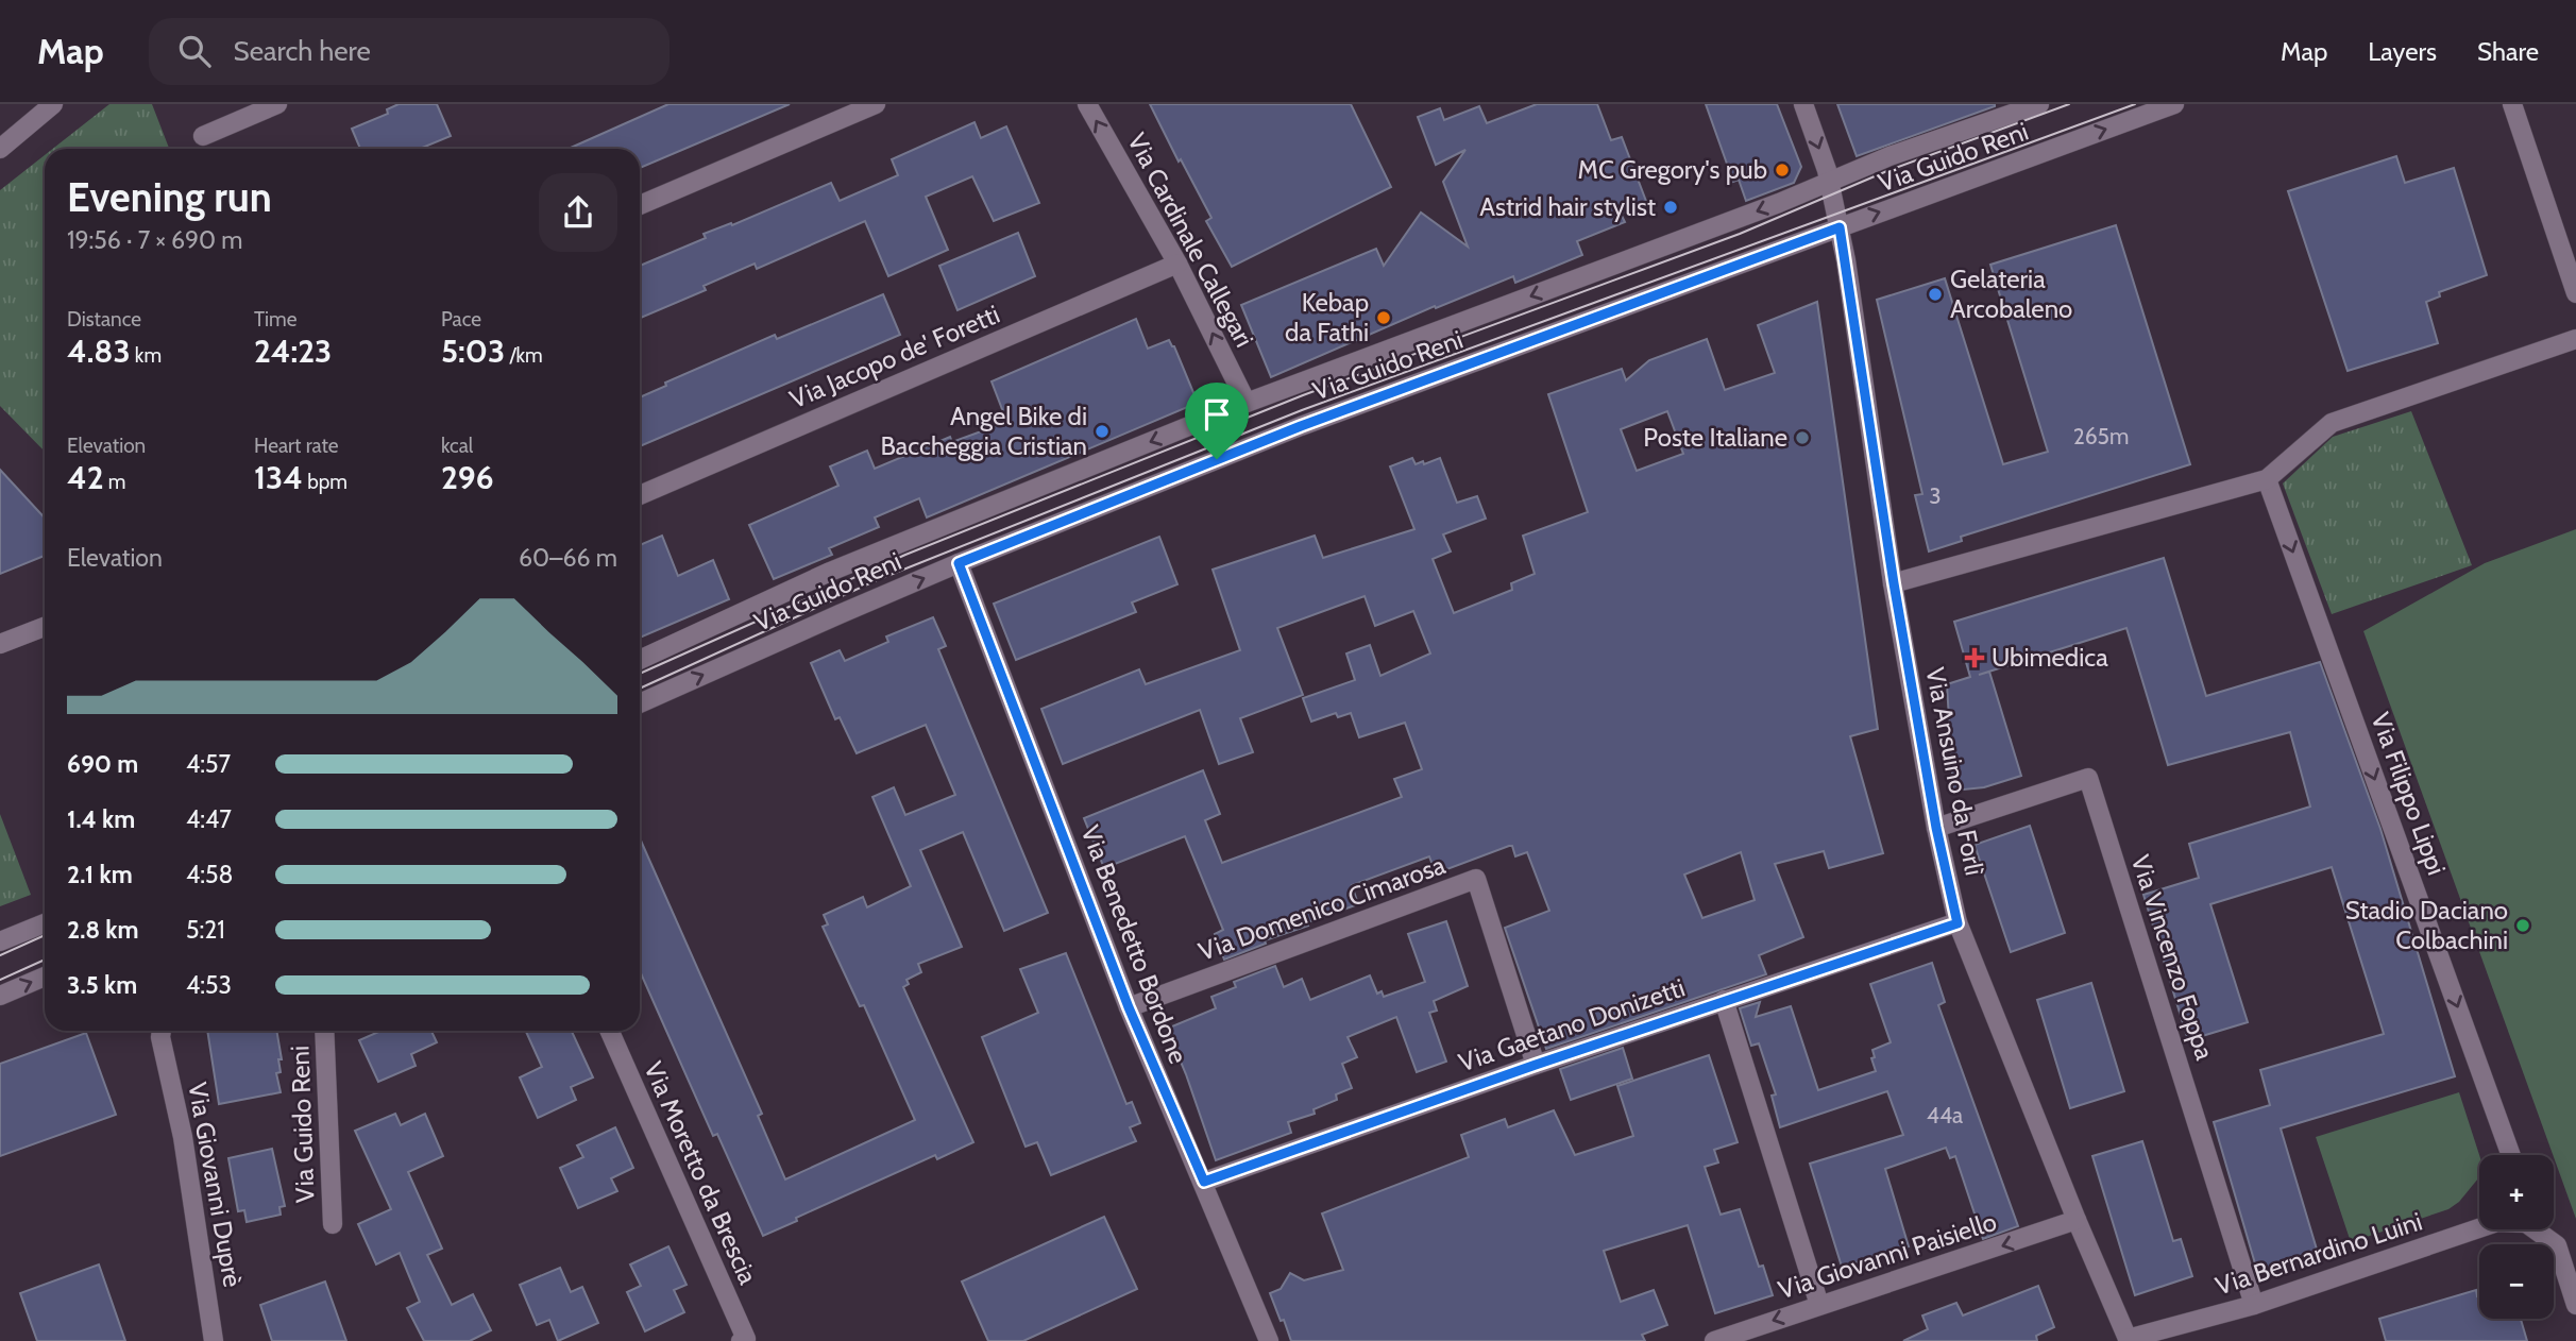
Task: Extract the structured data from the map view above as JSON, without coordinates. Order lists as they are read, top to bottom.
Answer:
{
  "streets": {
    "street": [
      "Via Guido Reni",
      "Via Cardinale Callegari",
      "Via Jacopo de' Foretti",
      "Via Ansuino da Forlì",
      "Via Filippo Lippi",
      "Via Domenico Cimarosa",
      "Via Benedetto Bordone",
      "Via Vincenzo Foppa",
      "Via Gaetano Donizetti",
      "Via Moretto da Brescia",
      "Via Giovanni Duprè",
      "Via Bernardino Luini",
      "Via Giovanni Paisiello"
    ]
  },
  "crossings": [
    ["Via Guido Reni", "Via Cardinale Callegari"],
    ["Via Guido Reni", "Via Ansuino da Forlì"],
    ["Via Guido Reni", "Via Benedetto Bordone"],
    ["Via Cardinale Callegari", "Via Jacopo de' Foretti"],
    ["Via Ansuino da Forlì", "Via Vincenzo Foppa"],
    ["Via Ansuino da Forlì", "Via Gaetano Donizetti"],
    ["Via Ansuino da Forlì", "Via Bernardino Luini"],
    ["Via Ansuino da Forlì", "Via Giovanni Paisiello"],
    ["Via Domenico Cimarosa", "Via Benedetto Bordone"],
    ["Via Domenico Cimarosa", "Via Gaetano Donizetti"],
    ["Via Benedetto Bordone", "Via Gaetano Donizetti"],
    ["Via Vincenzo Foppa", "Via Bernardino Luini"]
  ],
  "one_way": ["Via Cardinale Callegari", "Via Filippo Lippi", "Via Giovanni Paisiello"],
  "places": {
    "other": [
      "MC Gregory's pub",
      "Astrid hair stylist",
      "Gelateria Arcobaleno",
      "Kebap da Fathi",
      "Angel Bike di Baccheggia Cristian",
      "Poste Italiane",
      "Stadio Daciano Colbachini"
    ],
    "health": ["Ubimedica"]
  },
  "house_numbers": ["265m", "3", "44a"],
  "page": {
    "header": "Map",
    "search": "Search here",
    "nav": ["Map", "Layers", "Share"],
    "heading": ["Evening run", "19:56 · 7 × 690 m"],
    "stats": [
      ["Distance", "4.83 km"],
      ["Time", "24:23"],
      ["Pace", "5:03 /km"],
      ["Elevation", "42 m"],
      ["Heart rate", "134 bpm"],
      ["kcal", "296"]
    ],
    "chart": ["Elevation", "60–66 m"],
    "list": [
      {
        "name": "690 m",
        "note": "4:57"
      },
      {
        "name": "1.4 km",
        "note": "4:47"
      },
      {
        "name": "2.1 km",
        "note": "4:58"
      },
      {
        "name": "2.8 km",
        "note": "5:21"
      },
      {
        "name": "3.5 km",
        "note": "4:53"
      }
    ],
    "map_buttons": ["+", "−"]
  }
}
